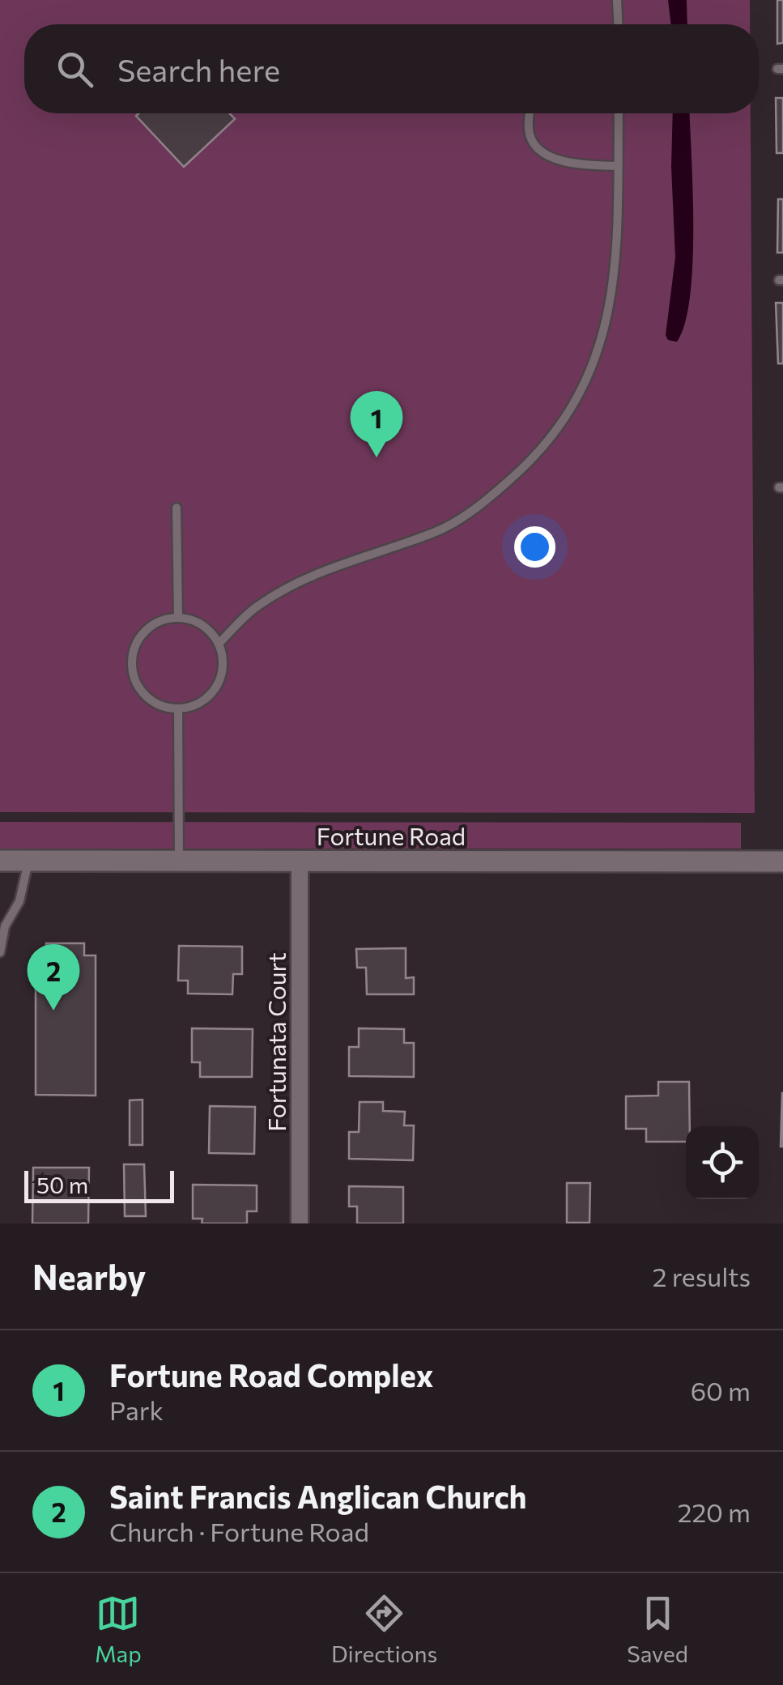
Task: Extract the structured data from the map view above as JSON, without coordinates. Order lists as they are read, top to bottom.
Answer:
{
  "streets": {
    "street": ["Fortune Road", "Fortunata Court"]
  },
  "crossings": [
    ["Fortune Road", "Fortunata Court"]
  ],
  "scale_bar": "50 m",
  "page": {
    "search": "Search here",
    "pins": ["1", "2"],
    "scale": "50 m",
    "heading": ["Nearby", "2 results"],
    "list": [
      {
        "mark": "1",
        "name": "Fortune Road Complex",
        "note": "Park",
        "value": "60 m"
      },
      {
        "mark": "2",
        "name": "Saint Francis Anglican Church",
        "note": "Church · Fortune Road",
        "value": "220 m"
      }
    ],
    "nav": ["Map", "Directions", "Saved"]
  }
}
